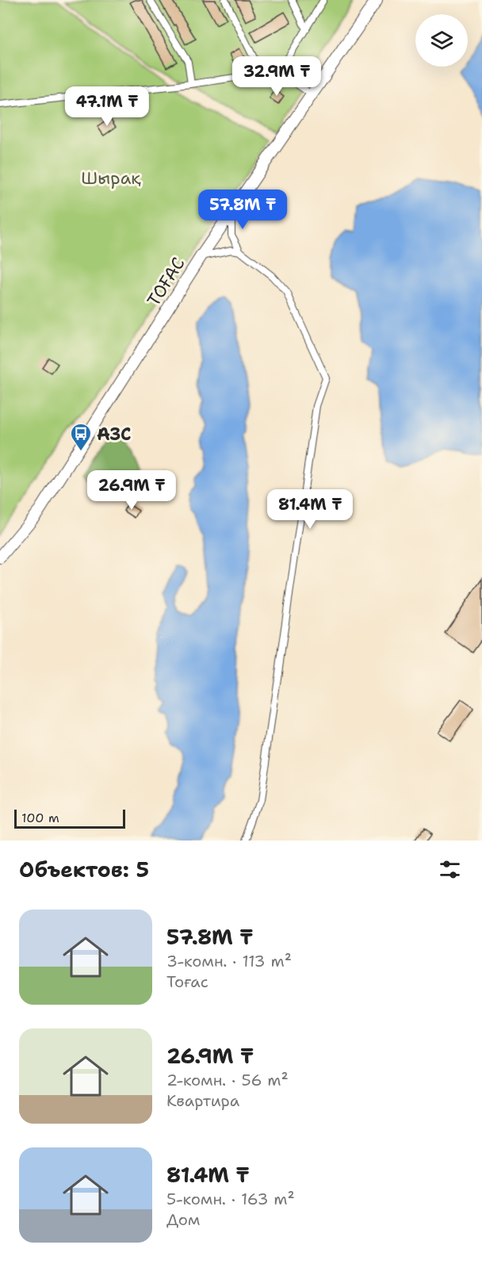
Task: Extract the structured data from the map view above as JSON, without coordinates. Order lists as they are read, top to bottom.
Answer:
{
  "streets": {
    "highway": ["ТОҒАС"]
  },
  "parks": ["Шырақ"],
  "places": {
    "bus stop": ["АЗС"]
  },
  "scale_bar": "100 m",
  "page": {
    "price": [
      "32.9M ₸",
      "47.1M ₸",
      "57.8M ₸",
      "26.9M ₸",
      "81.4M ₸"
    ],
    "scale": "100 m",
    "heading": "Объектов: 5",
    "list": [
      {
        "name": "57.8M ₸",
        "note": "3-комн. · 113 m² · Тоғас"
      },
      {
        "name": "26.9M ₸",
        "note": "2-комн. · 56 m² · Квартира"
      },
      {
        "name": "81.4M ₸",
        "note": "5-комн. · 163 m² · Дом"
      }
    ]
  }
}
